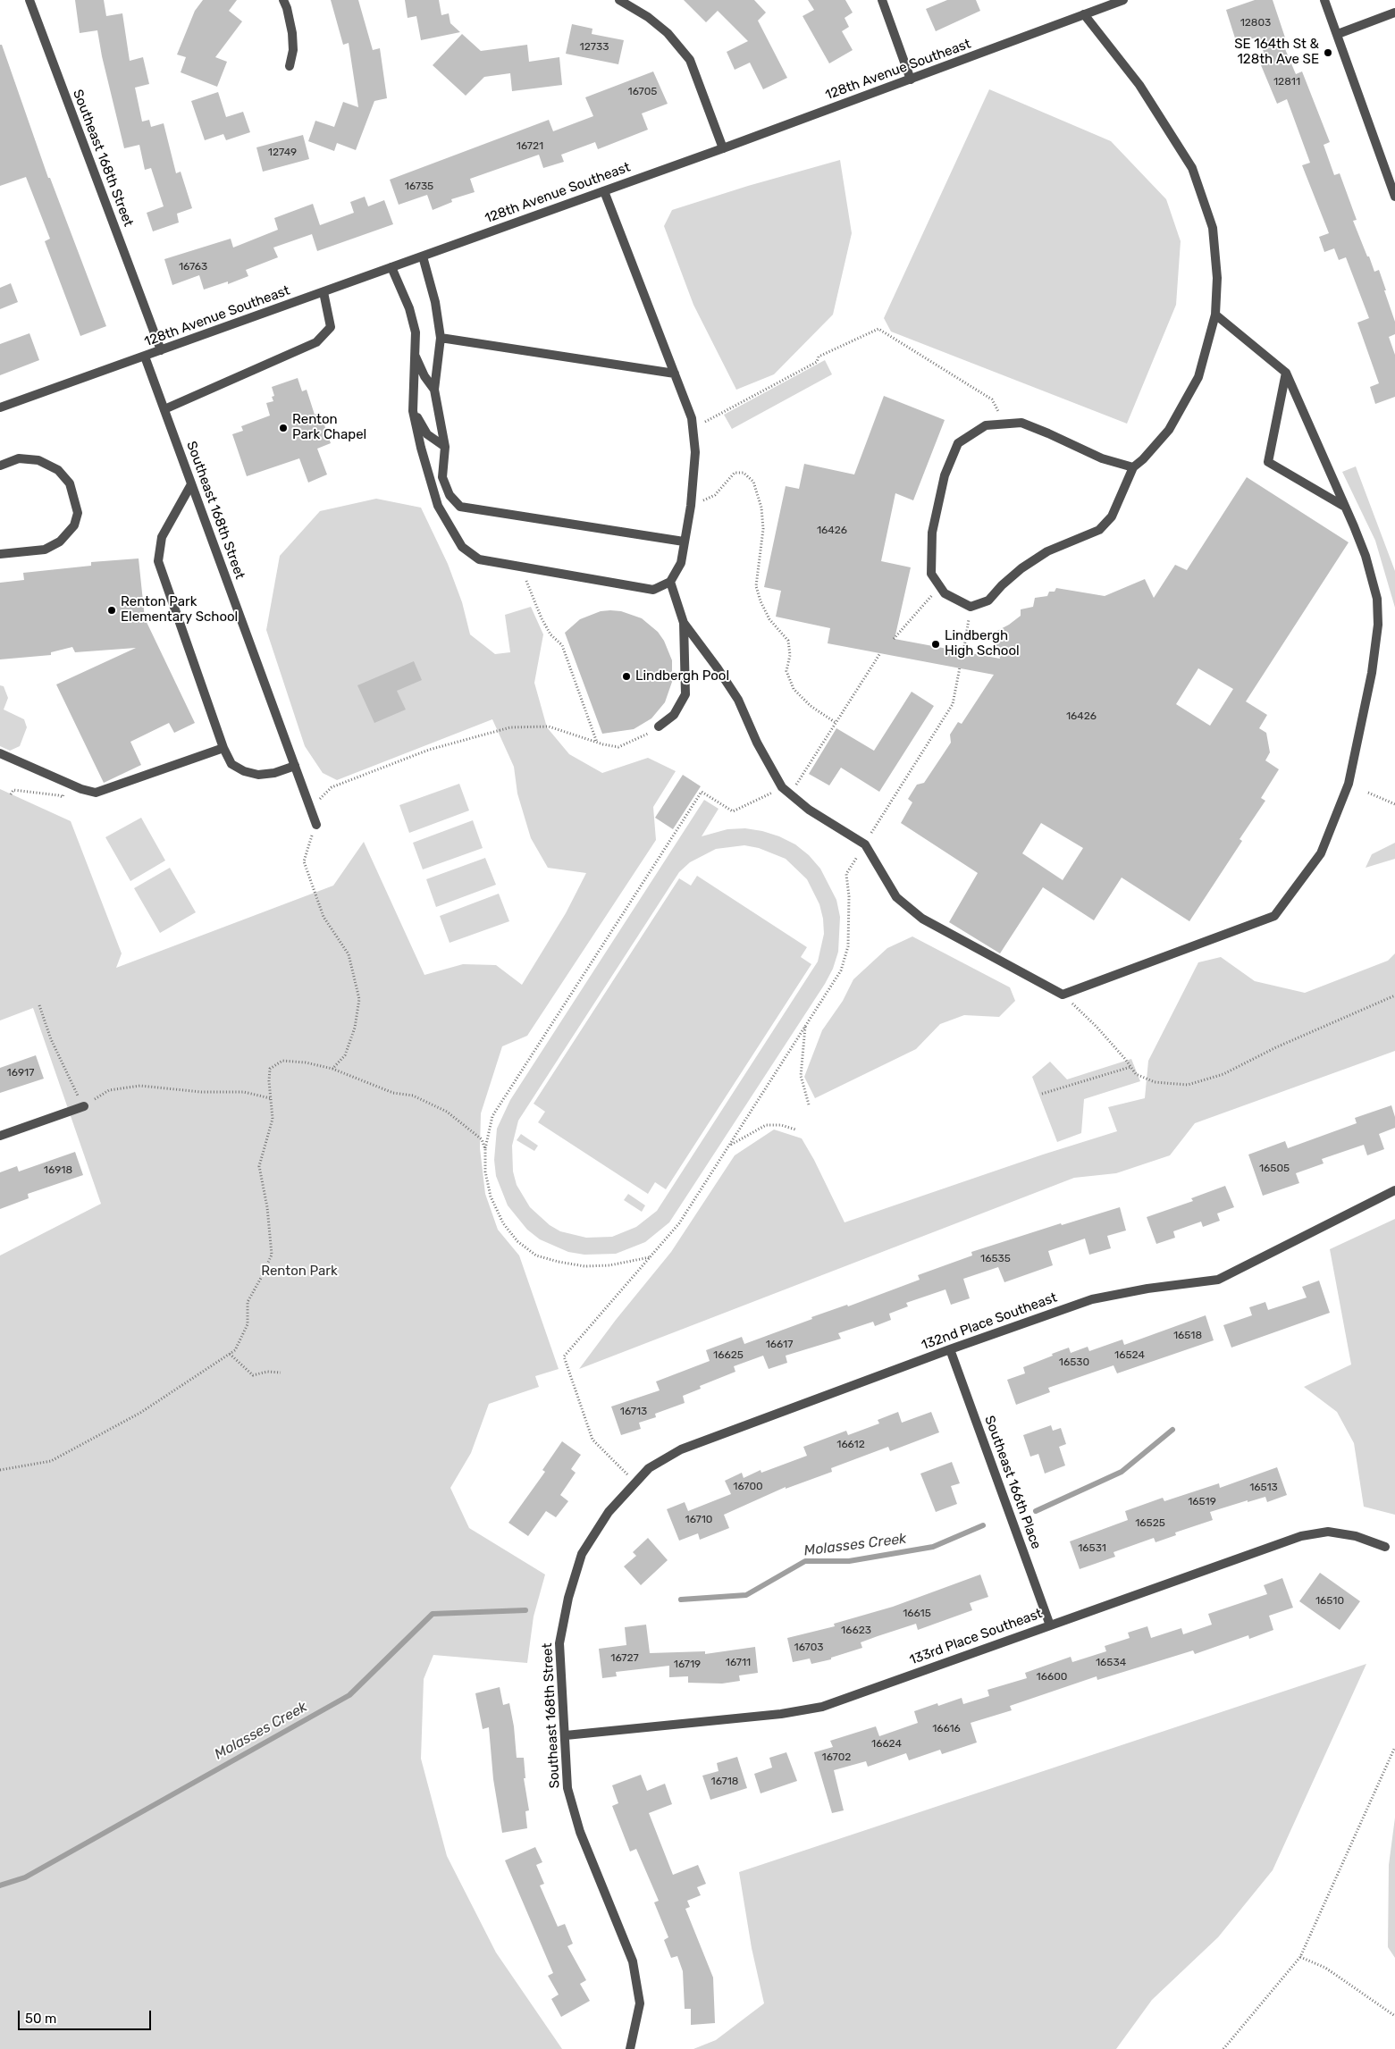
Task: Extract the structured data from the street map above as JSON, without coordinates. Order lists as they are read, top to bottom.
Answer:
{
  "streets": {
    "street": [
      "128th Avenue Southeast",
      "Southeast 168th Street",
      "132nd Place Southeast",
      "Southeast 166th Place",
      "133rd Place Southeast"
    ]
  },
  "crossings": [
    ["128th Avenue Southeast", "Southeast 168th Street"],
    ["Southeast 168th Street", "132nd Place Southeast"],
    ["Southeast 168th Street", "133rd Place Southeast"],
    ["132nd Place Southeast", "Southeast 166th Place"],
    ["Southeast 166th Place", "133rd Place Southeast"]
  ],
  "water": ["Molasses Creek"],
  "parks": ["Renton Park"],
  "places": [
    "SE 164th St & 128th Ave SE",
    "Renton Park Chapel",
    "Renton Park Elementary School",
    "Lindbergh High School",
    "Lindbergh Pool"
  ],
  "house_numbers": [
    "12803",
    "12733",
    "12811",
    "16705",
    "16721",
    "12749",
    "16735",
    "16763",
    "16426",
    "16426",
    "16917",
    "16505",
    "16918",
    "16535",
    "16518",
    "16617",
    "16625",
    "16524",
    "16530",
    "16713",
    "16612",
    "16700",
    "16513",
    "16519",
    "16710",
    "16525",
    "16531",
    "16510",
    "16615",
    "16623",
    "16703",
    "16727",
    "16711",
    "16534",
    "16719",
    "16600",
    "16616",
    "16624",
    "16702",
    "16718"
  ],
  "scale_bar": "50 m"
}
